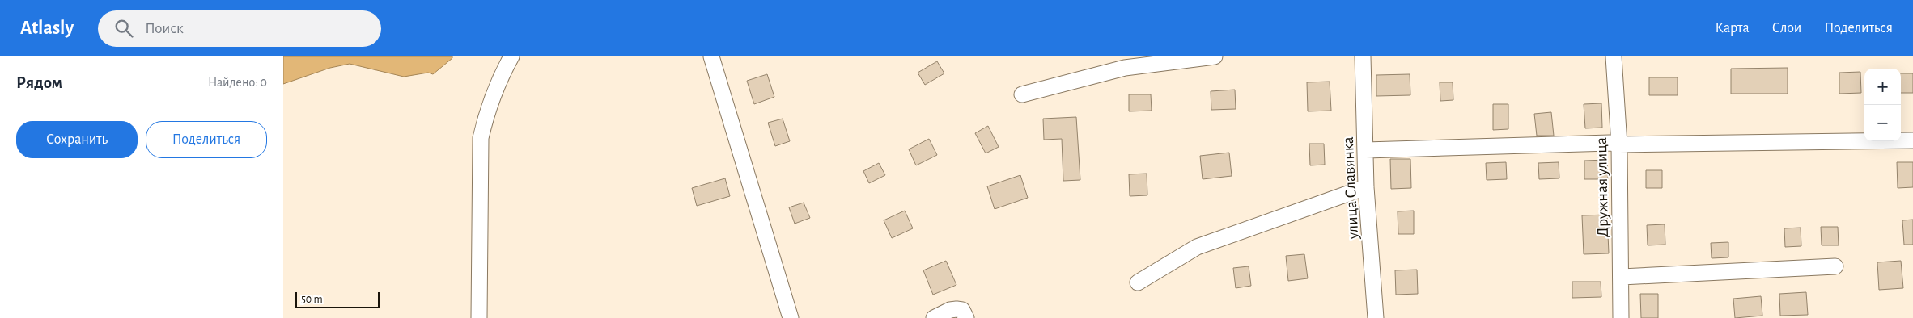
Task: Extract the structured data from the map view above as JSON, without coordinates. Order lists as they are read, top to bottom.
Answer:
{
  "streets": {
    "street": ["Дружная улица", "улица Славянка"]
  },
  "scale_bar": "50 m",
  "page": {
    "header": "Atlasly",
    "search": "Поиск",
    "nav": ["Карта", "Слои", "Поделиться"],
    "heading": ["Рядом", "Найдено: 0"],
    "map_buttons": ["+", "−"],
    "buttons": ["Сохранить", "Поделиться"],
    "scale": "50 m"
  }
}
